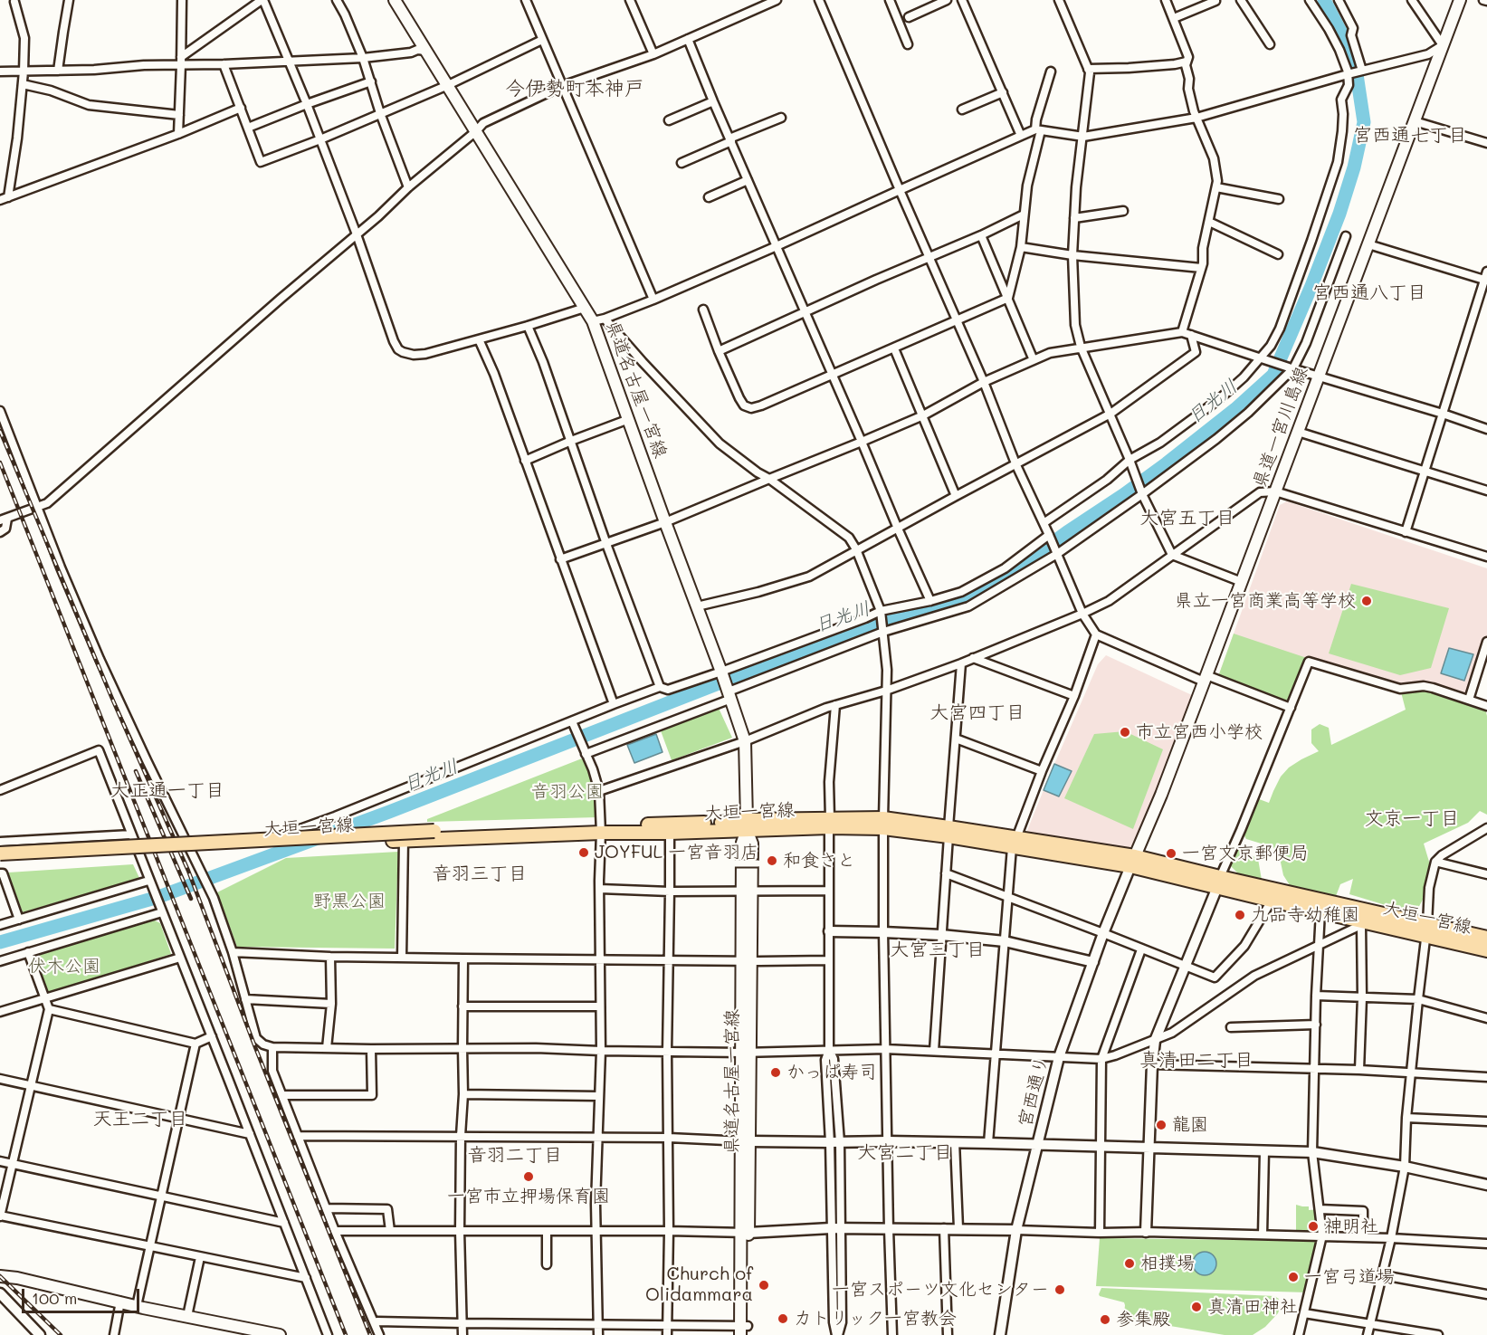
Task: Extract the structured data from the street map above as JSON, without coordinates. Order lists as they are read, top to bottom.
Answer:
{
  "streets": {
    "main road": ["県道名古屋一宮線", "県道一宮川島線", "大垣一宮線"],
    "street": ["宮西通り"]
  },
  "crossings": [
    ["県道名古屋一宮線", "大垣一宮線"],
    ["県道一宮川島線", "大垣一宮線"],
    ["県道一宮川島線", "宮西通り"],
    ["大垣一宮線", "宮西通り"]
  ],
  "districts": [
    "今伊勢町本神戸",
    "宮西通七丁目",
    "宮西通八丁目",
    "大宮五丁目",
    "大宮四丁目",
    "大正通一丁目",
    "文京一丁目",
    "音羽三丁目",
    "大宮三丁目",
    "真清田二丁目",
    "天王二丁目",
    "大宮二丁目",
    "音羽二丁目"
  ],
  "water": ["日光川"],
  "parks": ["音羽公園", "野黒公園", "伏木公園"],
  "places": [
    "県立一宮商業高等学校",
    "市立宮西小学校",
    "JOYFUL 一宮音羽店",
    "一宮文京郵便局",
    "和食さと",
    "九品寺幼稚園",
    "かっぱ寿司",
    "龍園",
    "一宮市立押場保育園",
    "神明社",
    "相撲場",
    "一宮弓道場",
    "Church of Olidammara",
    "一宮スポーツ文化センター",
    "真清田神社",
    "カトリック一宮教会",
    "参集殿"
  ],
  "scale_bar": "100 m"
}
